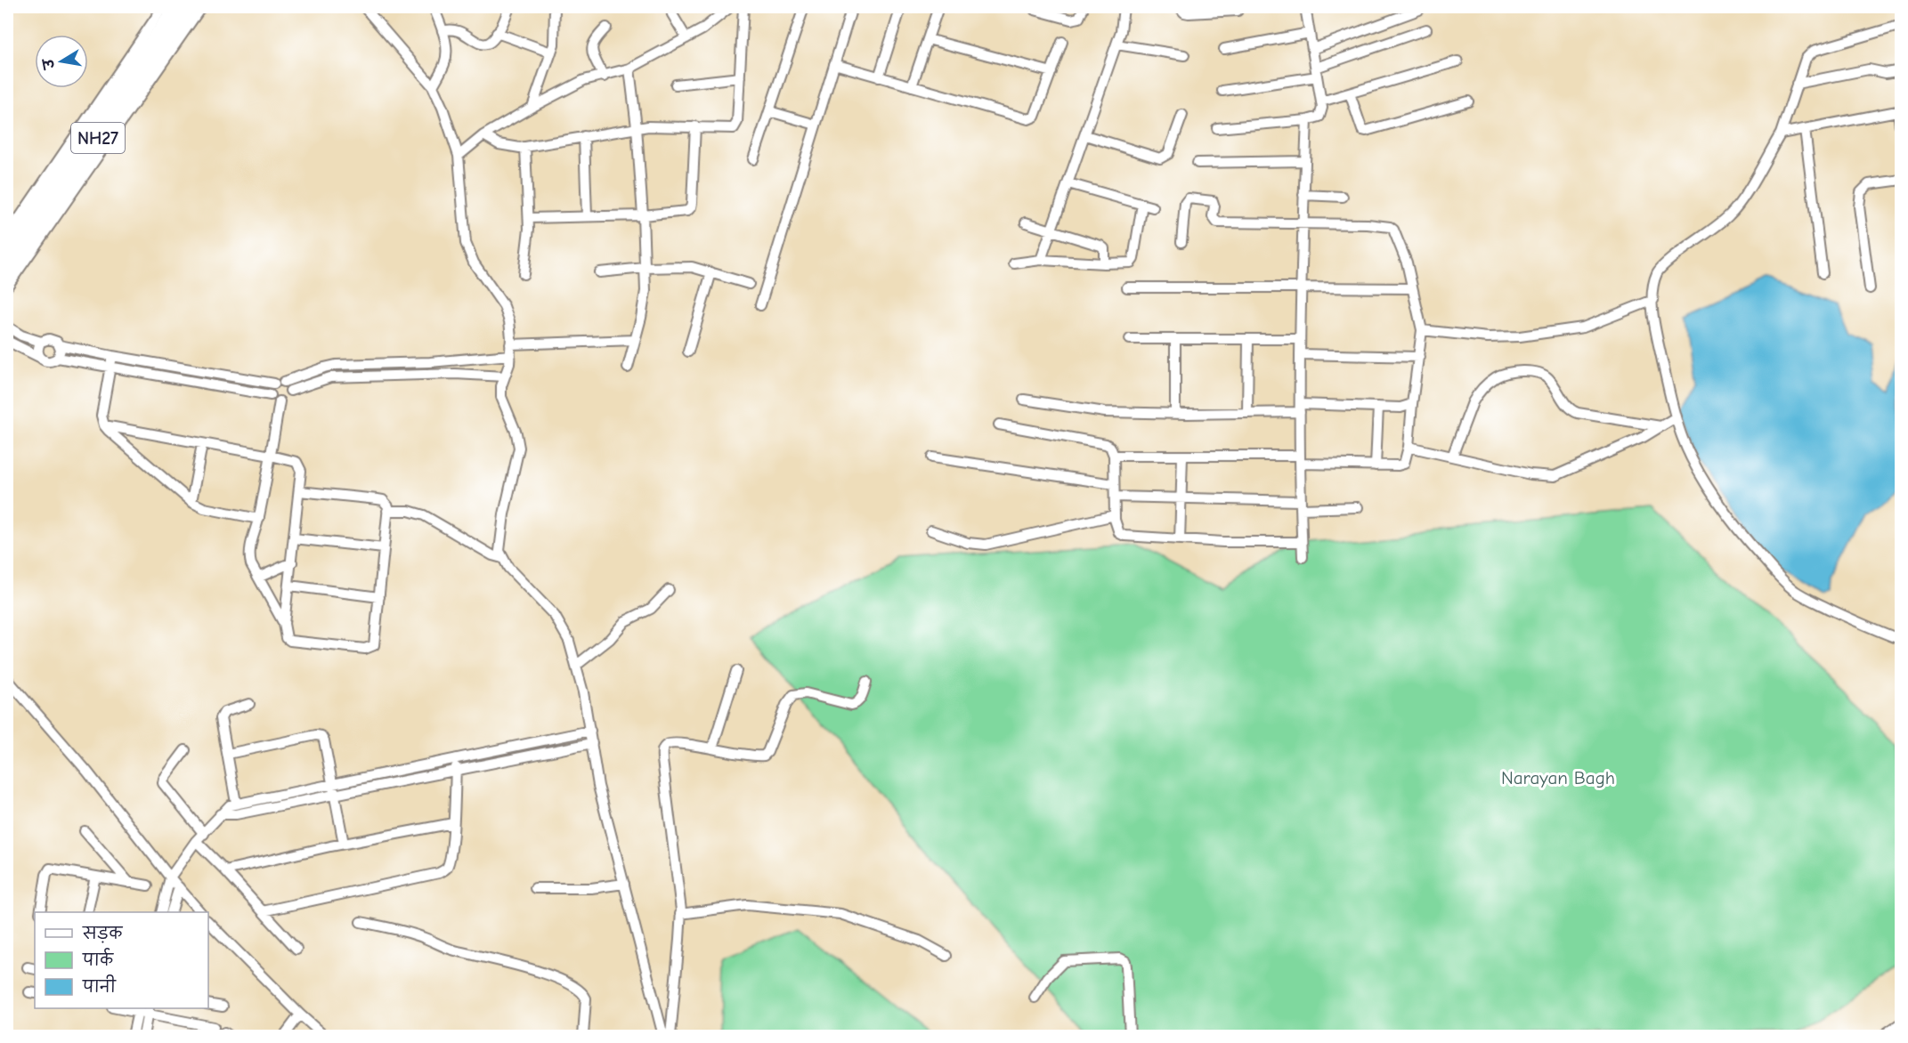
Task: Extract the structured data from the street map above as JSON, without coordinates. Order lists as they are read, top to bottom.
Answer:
{
  "streets": {
    "highway": ["NH27"]
  },
  "parks": ["Narayan Bagh"],
  "legend": ["सड़क", "पार्क", "पानी"],
  "north": "left"
}
